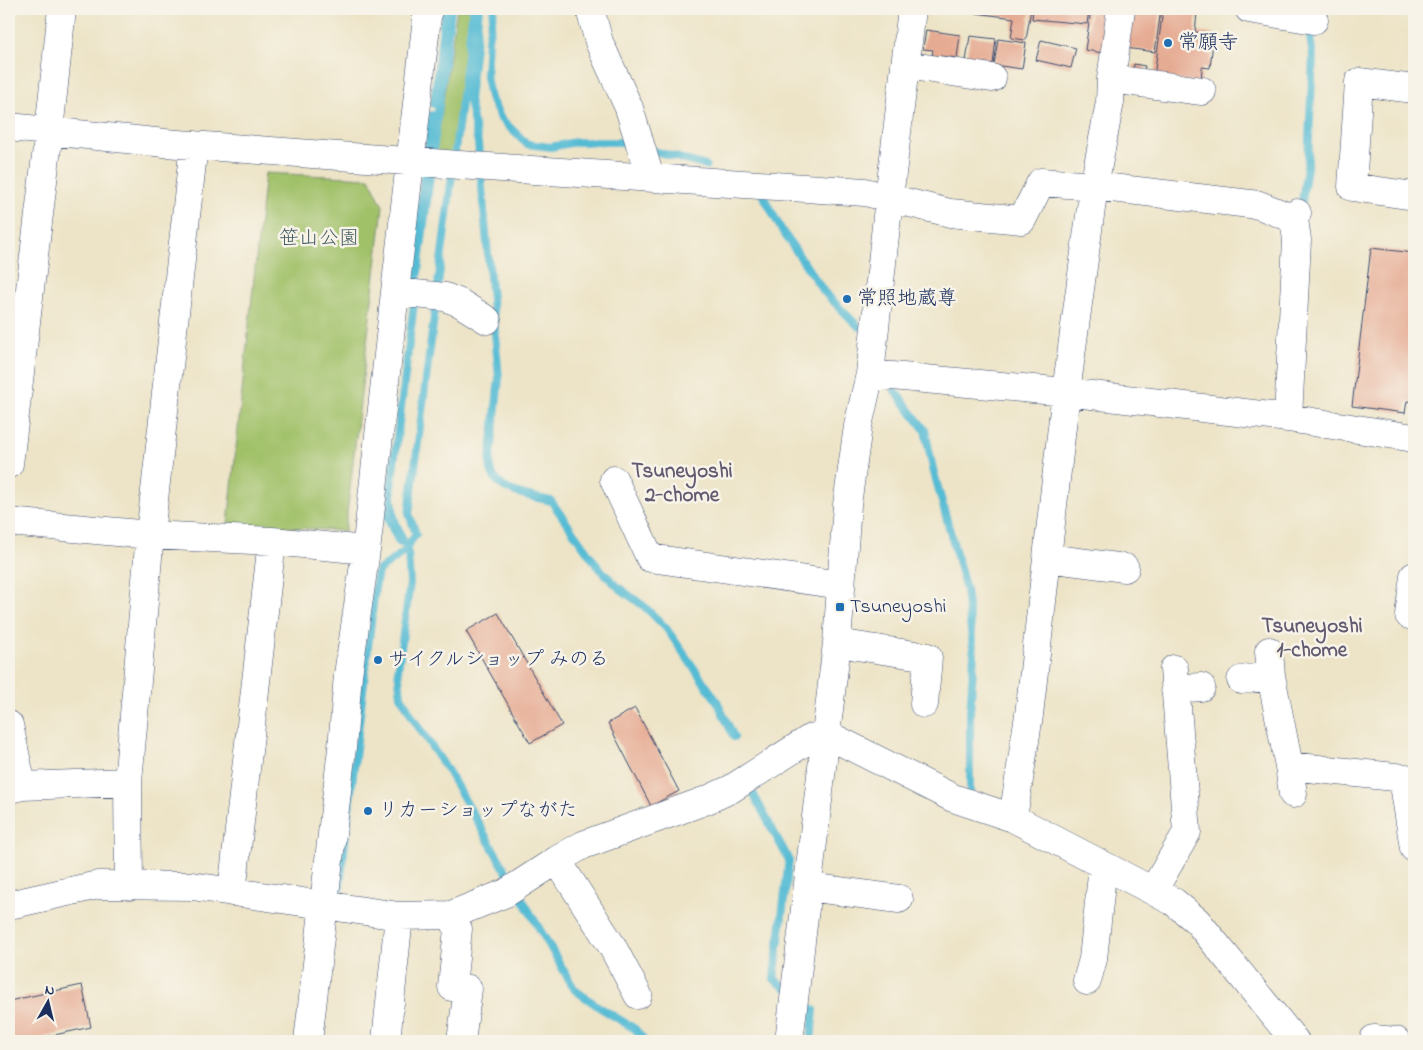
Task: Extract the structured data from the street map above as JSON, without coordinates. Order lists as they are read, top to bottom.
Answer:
{
  "districts": ["Tsuneyoshi 2-chome", "Tsuneyoshi 1-chome"],
  "parks": ["笹山公園"],
  "places": {
    "other": [
      "常願寺",
      "常照地蔵尊",
      "サイクルショップ みのる",
      "リカーショップながた"
    ],
    "transit": ["Tsuneyoshi"]
  },
  "north": "top"
}
